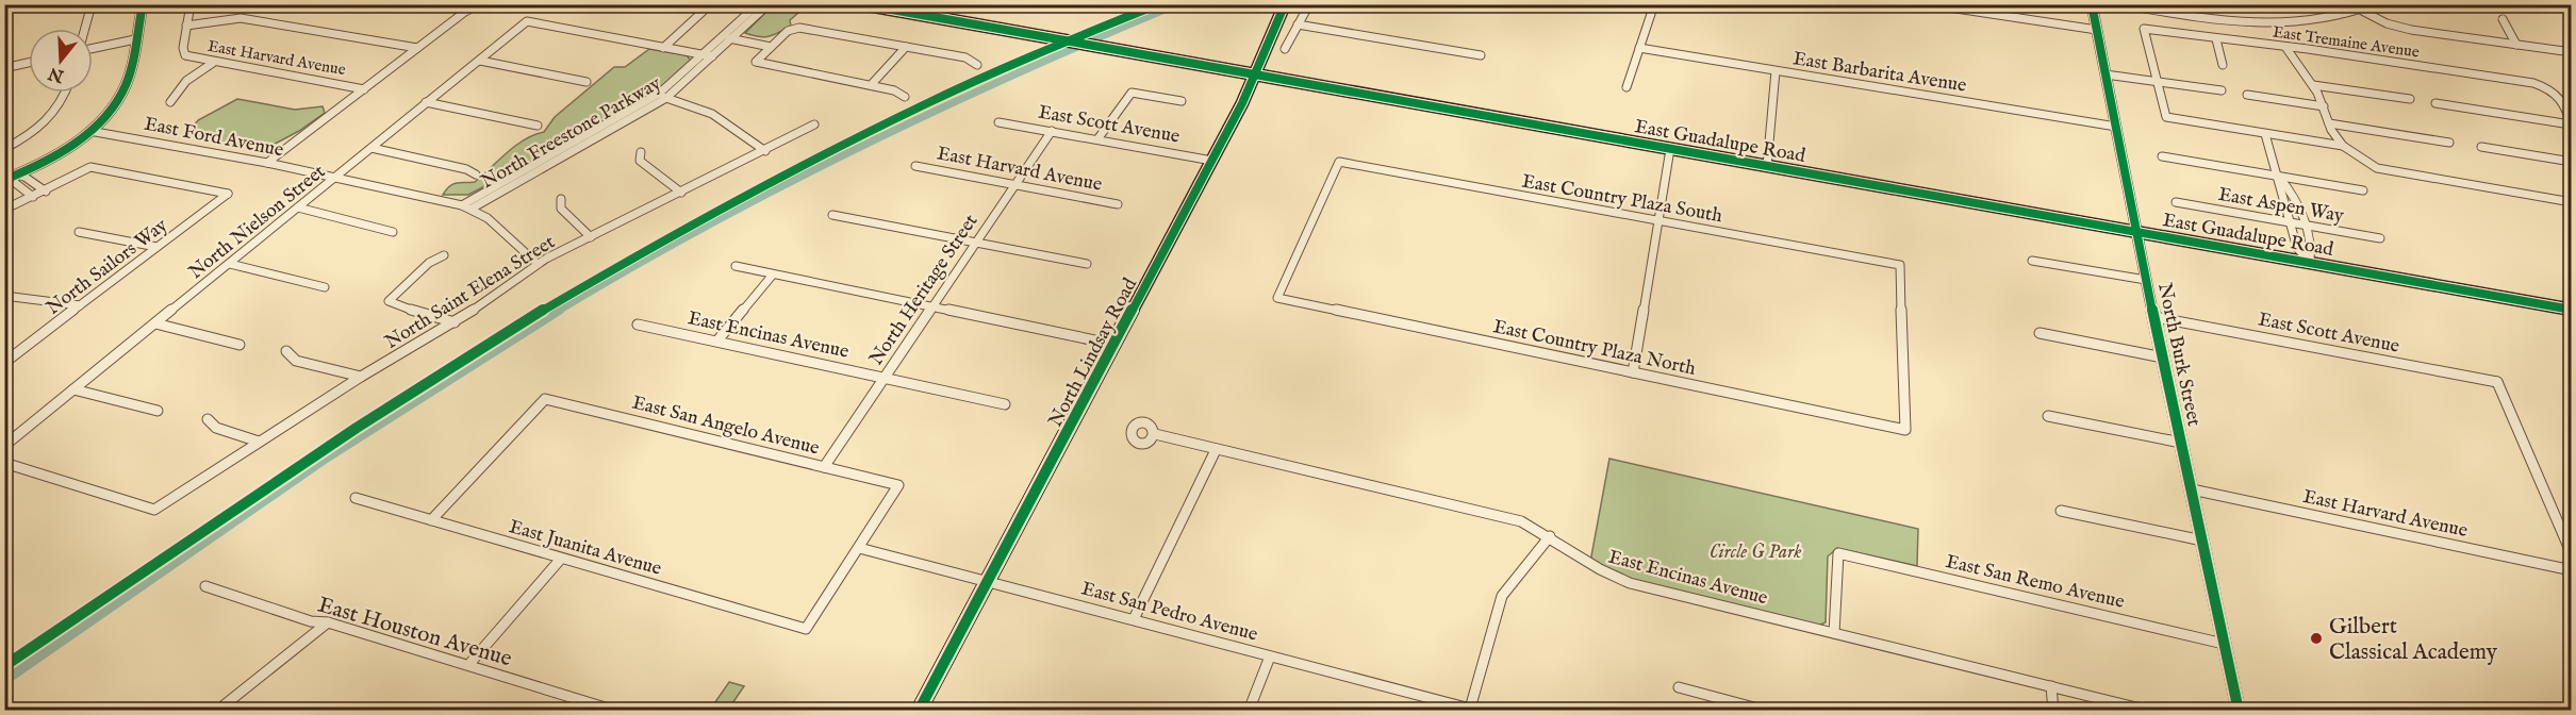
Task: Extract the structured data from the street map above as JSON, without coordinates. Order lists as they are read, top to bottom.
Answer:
{
  "streets": {
    "main road": ["East Guadalupe Road", "North Lindsay Road"],
    "street": [
      "East Tremaine Avenue",
      "East Harvard Avenue",
      "East Barbarita Avenue",
      "East Scott Avenue",
      "North Freestone Parkway",
      "East Ford Avenue",
      "East Country Plaza South",
      "East Aspen Way",
      "North Nielson Street",
      "North Sailors Way",
      "North Heritage Street",
      "North Saint Elena Street",
      "East Encinas Avenue",
      "East Country Plaza North",
      "North Burk Street",
      "East San Angelo Avenue",
      "East Juanita Avenue",
      "East San Remo Avenue",
      "East San Pedro Avenue",
      "East Houston Avenue"
    ]
  },
  "crossings": [
    ["East Harvard Avenue", "North Heritage Street"],
    ["East Harvard Avenue", "North Burk Street"],
    ["East Barbarita Avenue", "North Burk Street"],
    ["East Scott Avenue", "North Heritage Street"],
    ["East Scott Avenue", "North Lindsay Road"],
    ["East Scott Avenue", "North Burk Street"],
    ["North Freestone Parkway", "East Ford Avenue"],
    ["East Ford Avenue", "North Nielson Street"],
    ["East Ford Avenue", "North Saint Elena Street"],
    ["East Guadalupe Road", "North Lindsay Road"],
    ["East Guadalupe Road", "North Burk Street"],
    ["East Country Plaza South", "East Country Plaza North"],
    ["North Heritage Street", "East Encinas Avenue"],
    ["North Heritage Street", "East San Angelo Avenue"],
    ["East Encinas Avenue", "East San Remo Avenue"],
    ["North Lindsay Road", "East San Pedro Avenue"],
    ["North Burk Street", "East San Remo Avenue"],
    ["East San Angelo Avenue", "East Juanita Avenue"],
    ["East San Angelo Avenue", "East San Pedro Avenue"],
    ["East Juanita Avenue", "East San Pedro Avenue"]
  ],
  "parks": ["Circle G Park"],
  "places": ["Gilbert Classical Academy"],
  "north": "bottom"
}
